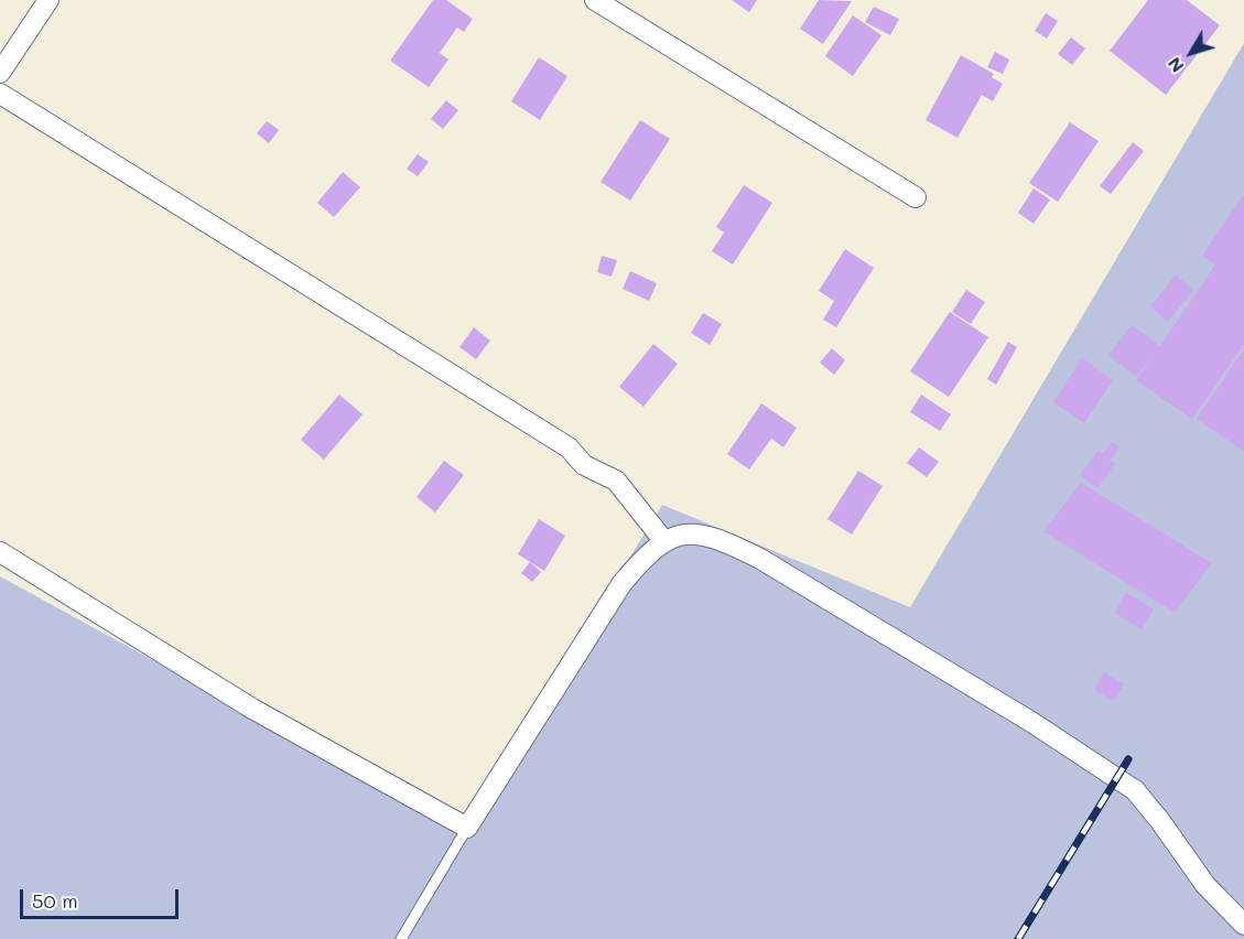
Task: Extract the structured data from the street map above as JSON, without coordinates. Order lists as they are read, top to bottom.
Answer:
{
  "scale_bar": "50 m",
  "north": "bottom left"
}
